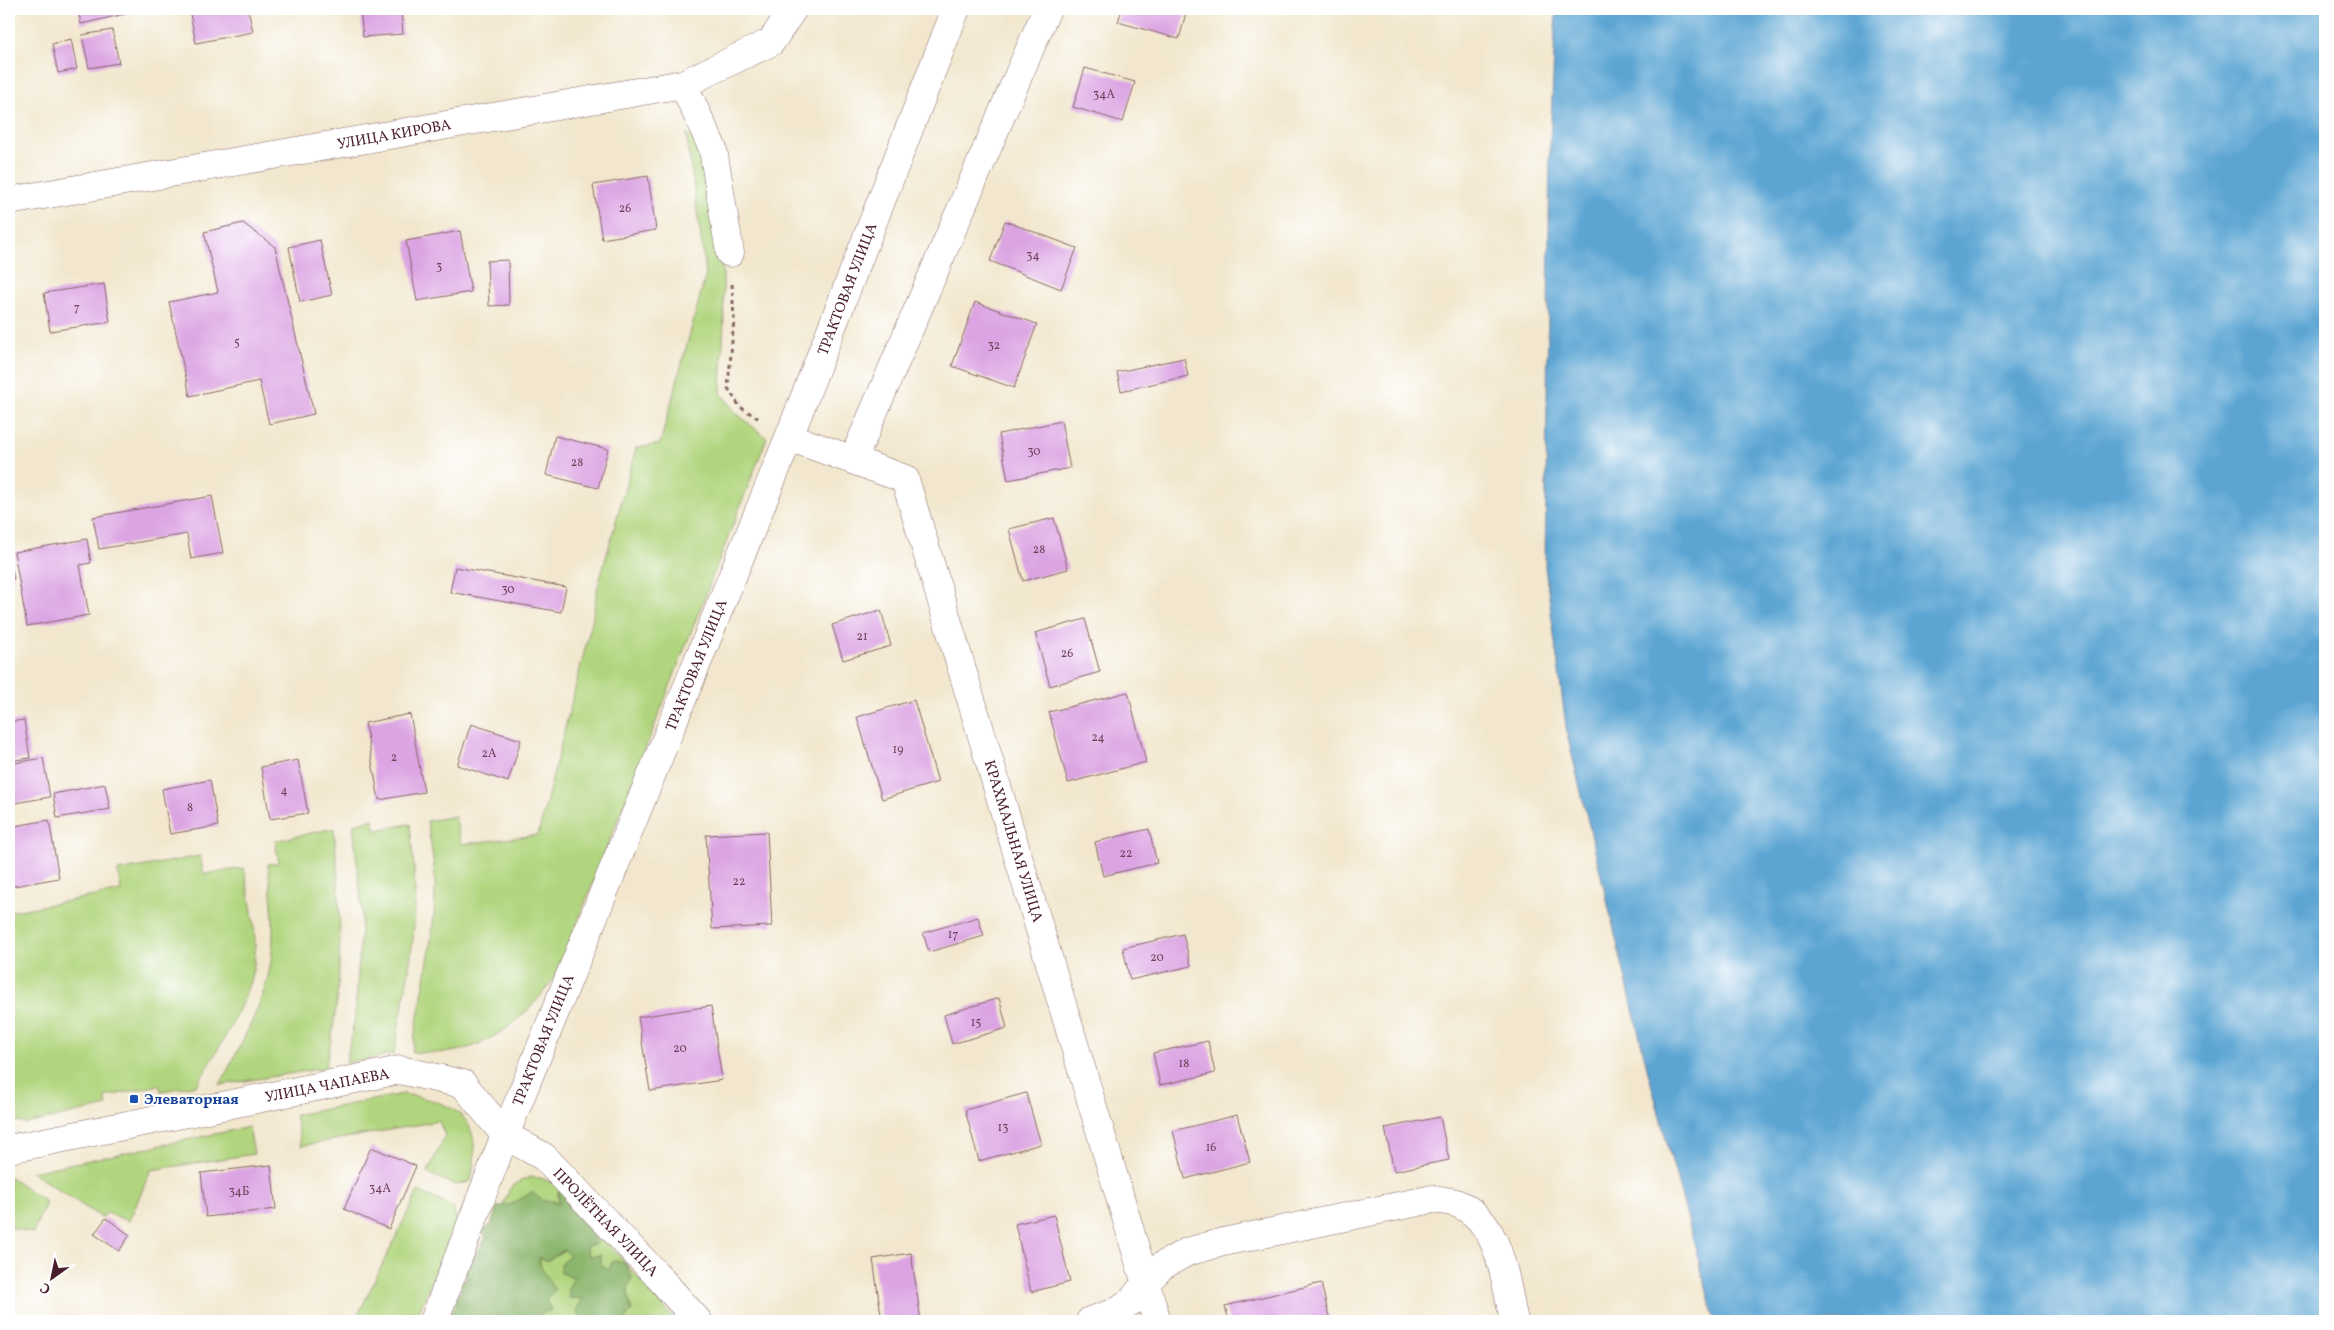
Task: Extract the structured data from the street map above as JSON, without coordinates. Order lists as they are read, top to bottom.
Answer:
{
  "streets": {
    "street": [
      "УЛИЦА КИРОВА",
      "ТРАКТОВАЯ УЛИЦА",
      "КРАХМАЛЬНАЯ УЛИЦА",
      "УЛИЦА ЧАПАЕВА",
      "ПРОЛЁТНАЯ УЛИЦА"
    ]
  },
  "crossings": [
    ["ТРАКТОВАЯ УЛИЦА", "КРАХМАЛЬНАЯ УЛИЦА"],
    ["ТРАКТОВАЯ УЛИЦА", "УЛИЦА ЧАПАЕВА"],
    ["ТРАКТОВАЯ УЛИЦА", "ПРОЛЁТНАЯ УЛИЦА"],
    ["УЛИЦА ЧАПАЕВА", "ПРОЛЁТНАЯ УЛИЦА"]
  ],
  "places": {
    "transit": ["Элеваторная"]
  },
  "house_numbers": [
    "34А",
    "26",
    "34",
    "3",
    "7",
    "5",
    "32",
    "30",
    "28",
    "28",
    "30",
    "21",
    "26",
    "24",
    "19",
    "2А",
    "2",
    "4",
    "8",
    "22",
    "22",
    "17",
    "20",
    "15",
    "20",
    "18",
    "13",
    "16",
    "34А",
    "34Б"
  ],
  "north": "bottom left"
}
